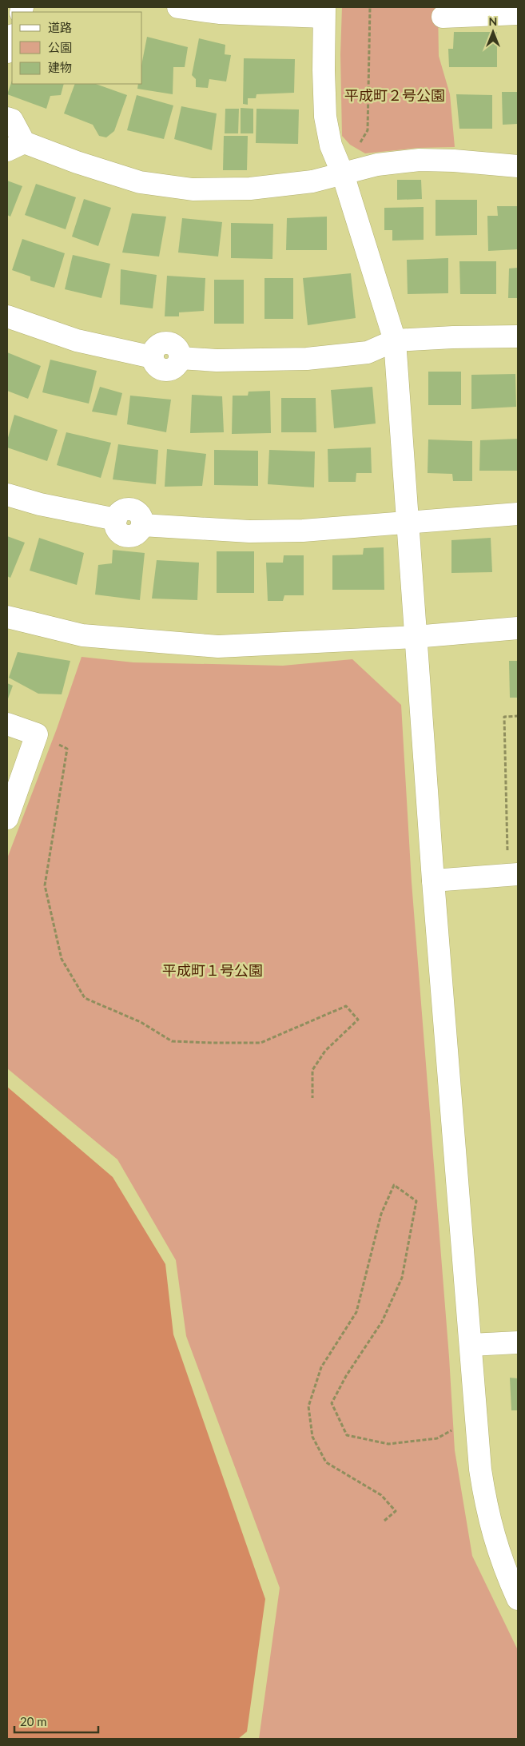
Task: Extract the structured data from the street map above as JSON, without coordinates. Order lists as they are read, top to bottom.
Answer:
{
  "parks": ["平成町２号公園", "平成町１号公園"],
  "legend": ["道路", "公園", "建物"],
  "scale_bar": "20 m",
  "north": "top"
}
